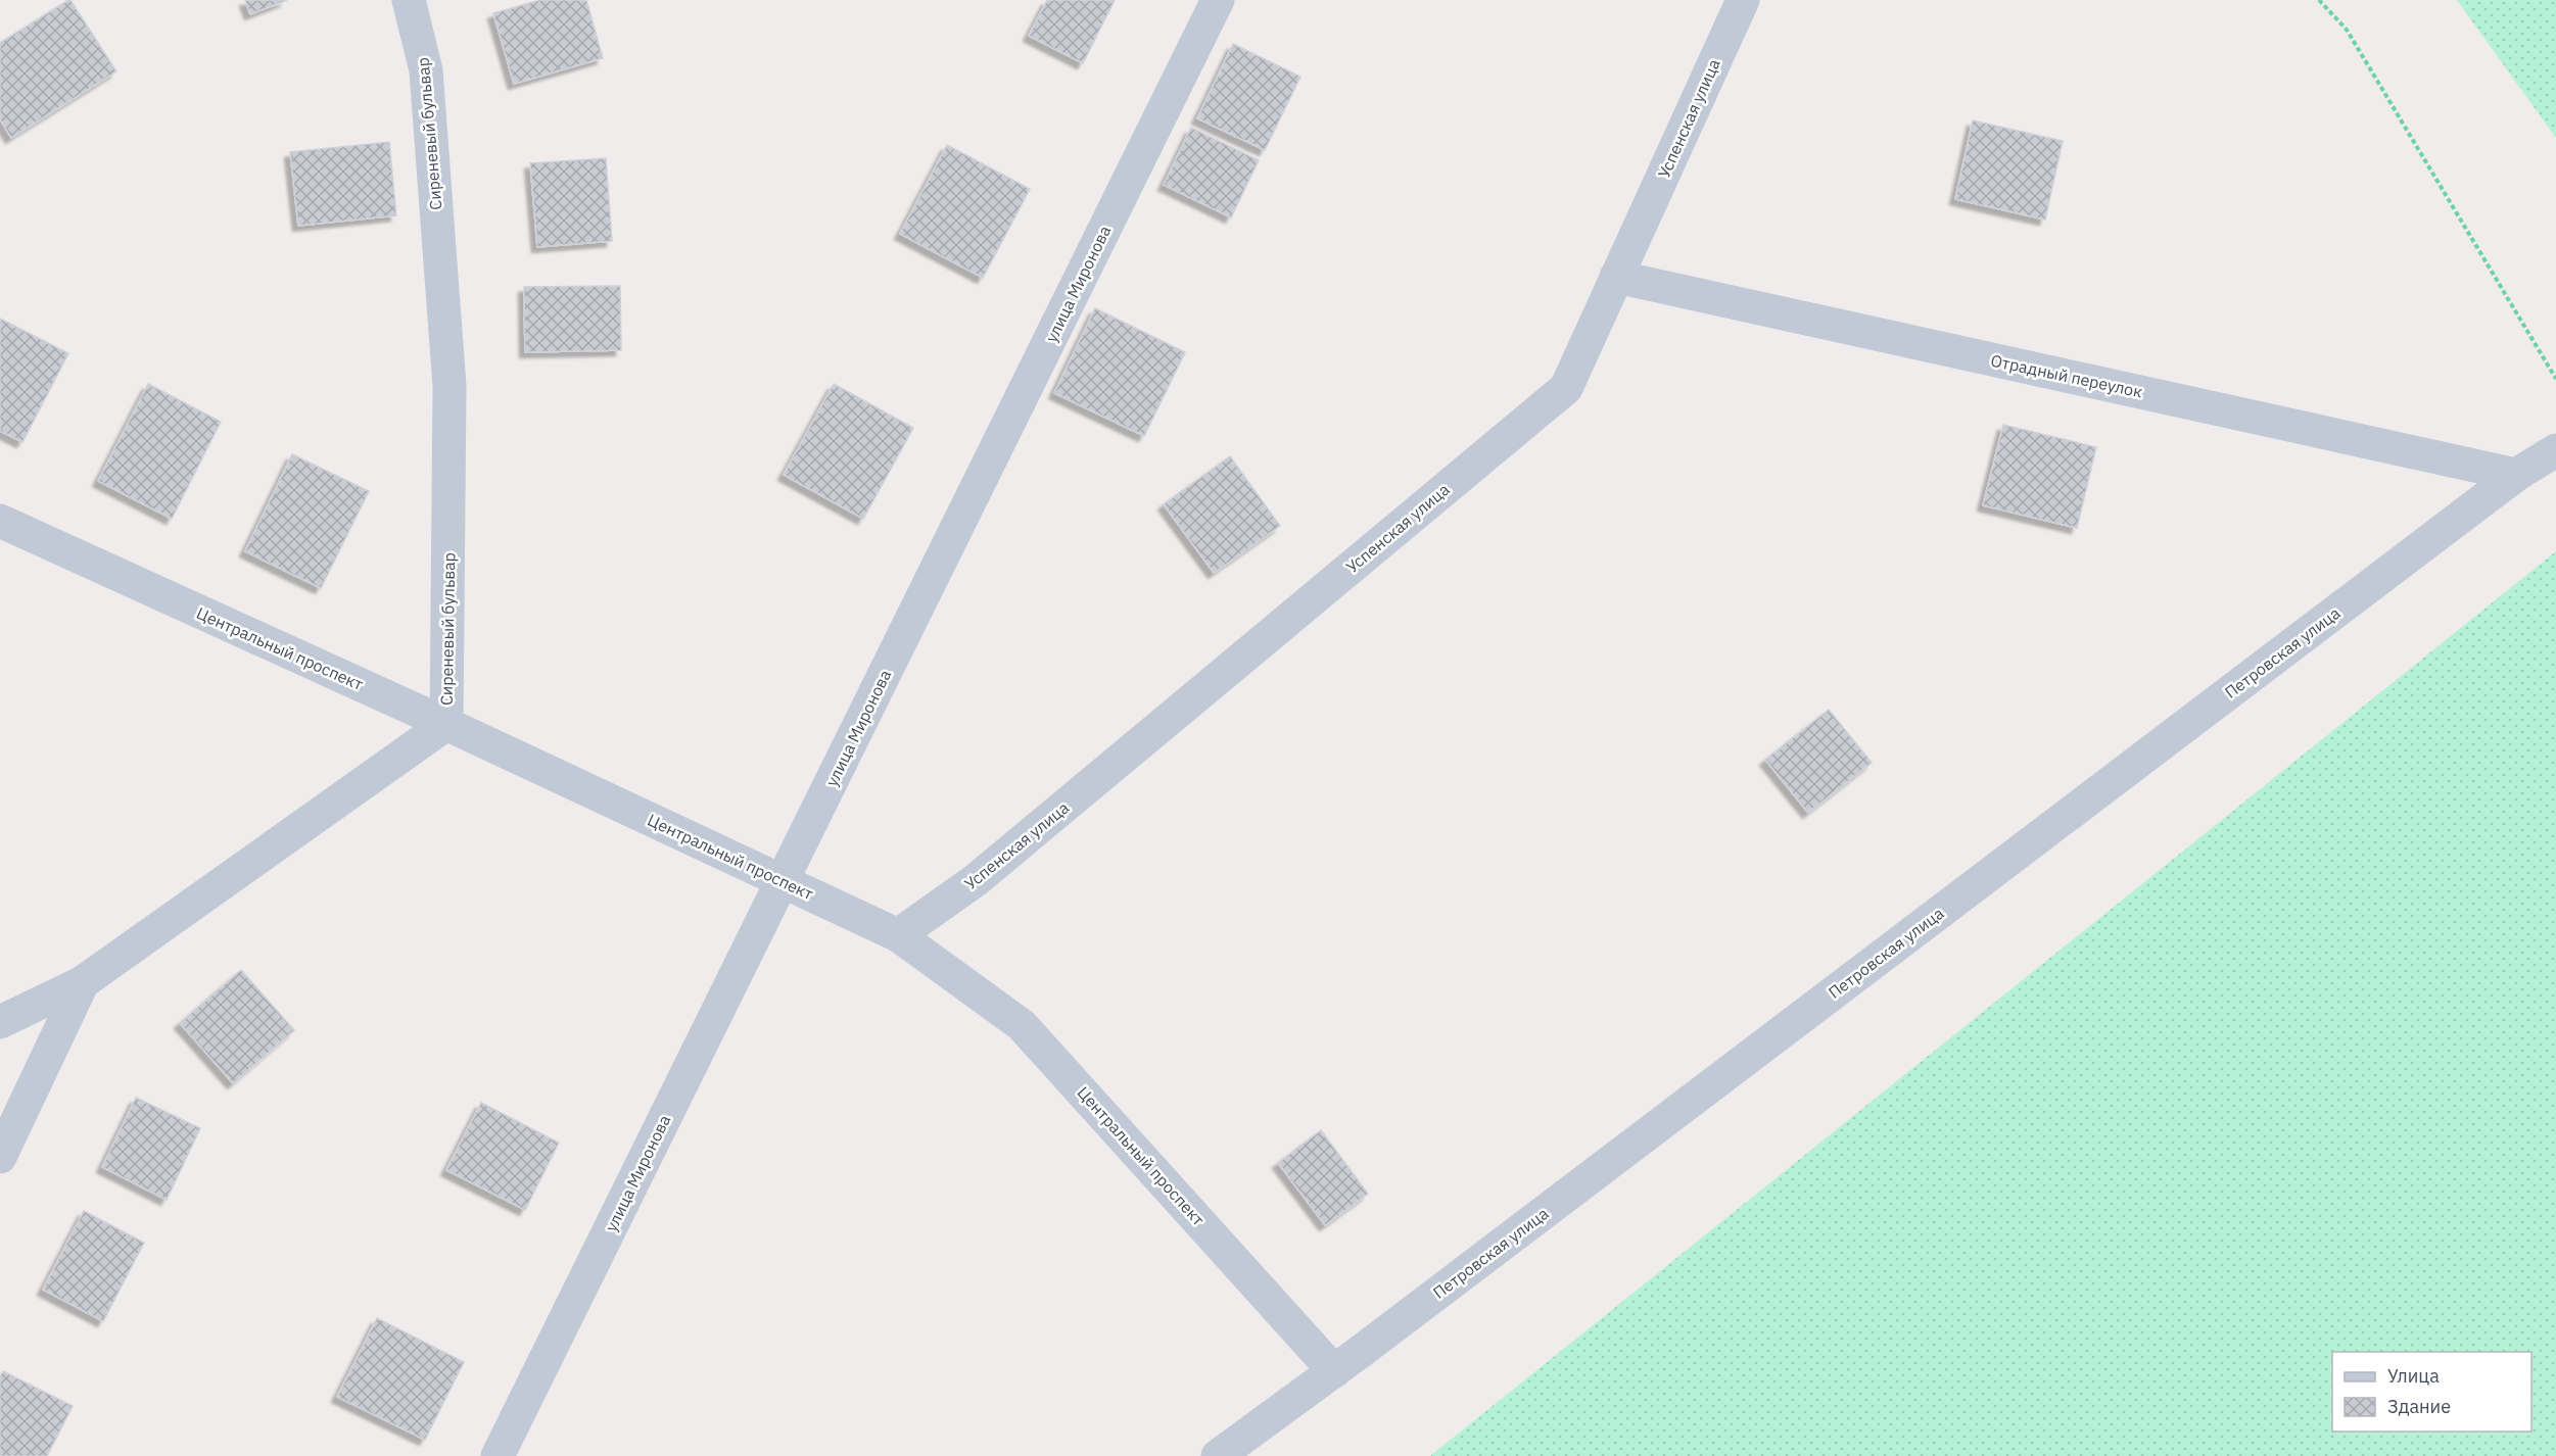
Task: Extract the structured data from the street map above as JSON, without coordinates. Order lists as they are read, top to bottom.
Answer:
{
  "streets": {
    "street": [
      "Успенская улица",
      "Сиреневый бульвар",
      "улица Миронова",
      "Отрадный переулок",
      "Центральный проспект",
      "Петровская улица"
    ]
  },
  "crossings": [
    ["Успенская улица", "Отрадный переулок"],
    ["Успенская улица", "Центральный проспект"],
    ["Сиреневый бульвар", "Центральный проспект"],
    ["улица Миронова", "Центральный проспект"],
    ["Отрадный переулок", "Петровская улица"],
    ["Центральный проспект", "Петровская улица"]
  ],
  "legend": ["Улица", "Здание"]
}
